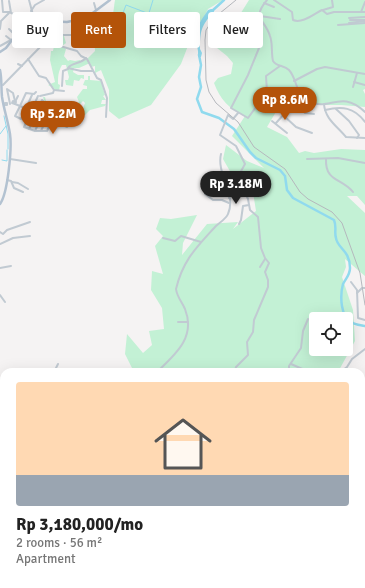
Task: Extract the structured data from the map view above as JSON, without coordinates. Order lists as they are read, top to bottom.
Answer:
{
  "page": {
    "chip": [
      "Buy",
      "Rent",
      "Filters",
      "New"
    ],
    "price": ["Rp 8.6M", "Rp 5.2M", "Rp 3.18M"],
    "list": [
      {
        "name": "Rp 3,180,000/mo",
        "note": "2 rooms · 56 m² · Apartment"
      }
    ]
  }
}
